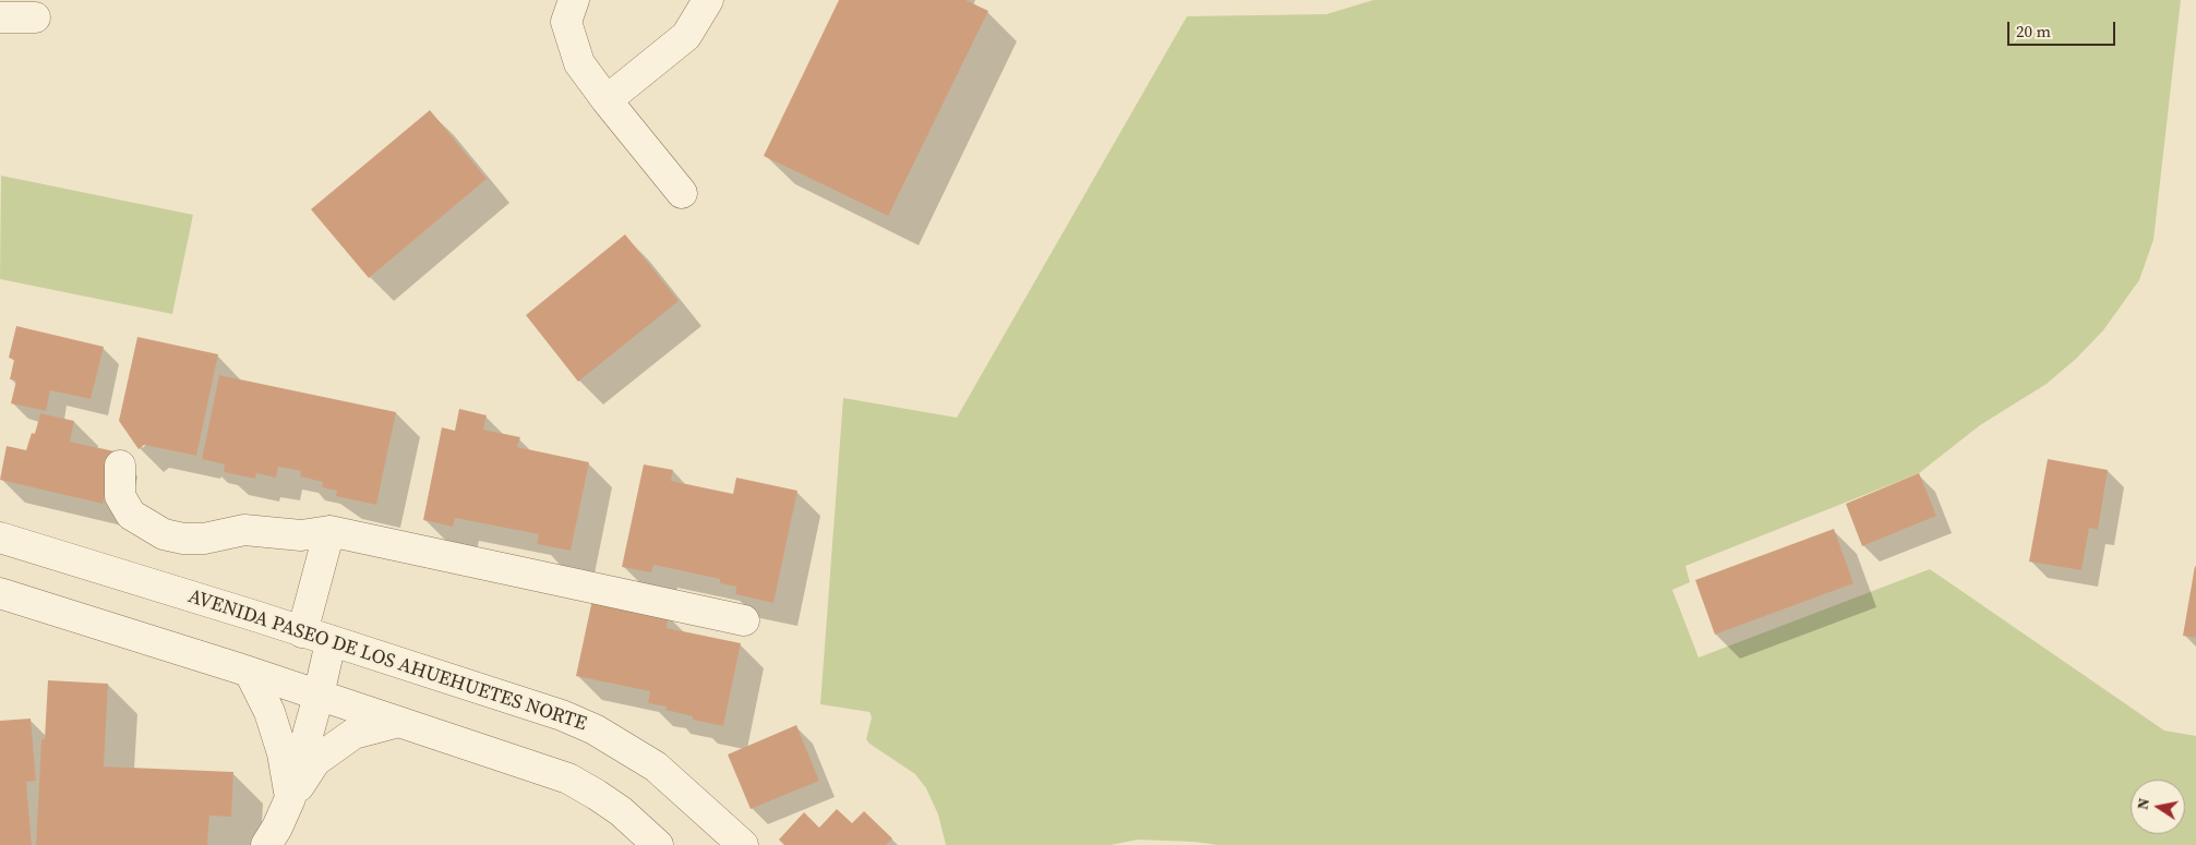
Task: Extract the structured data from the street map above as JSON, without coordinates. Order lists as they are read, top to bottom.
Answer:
{
  "streets": {
    "street": ["AVENIDA PASEO DE LOS AHUEHUETES NORTE"]
  },
  "scale_bar": "20 m",
  "north": "left"
}
